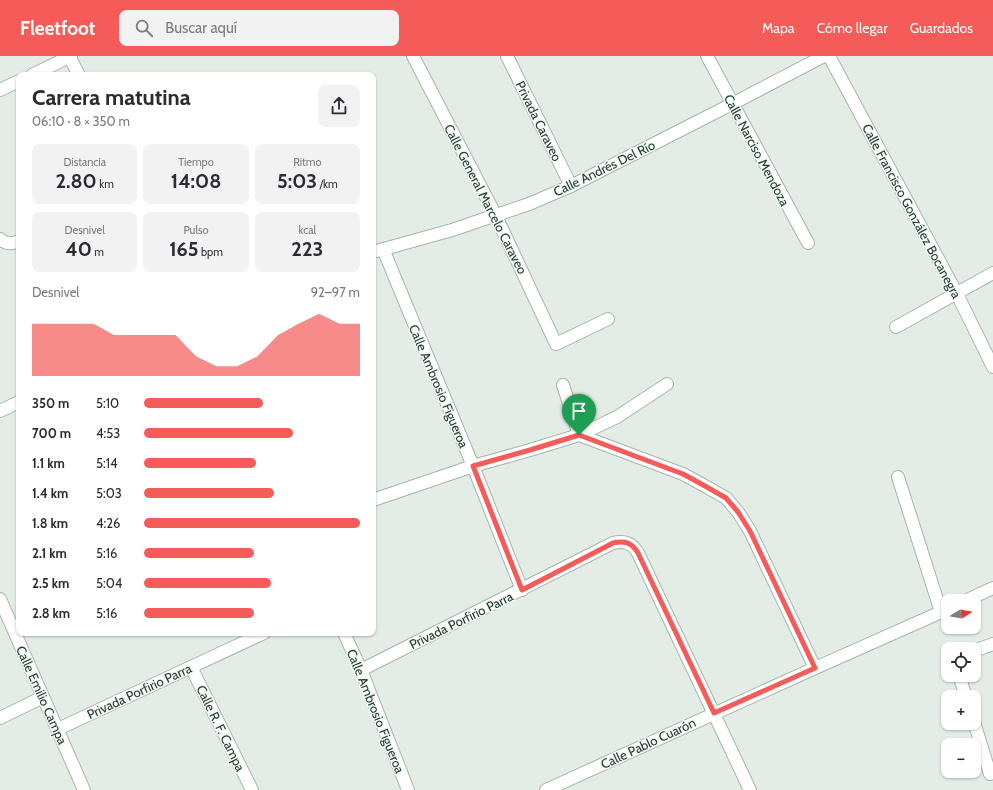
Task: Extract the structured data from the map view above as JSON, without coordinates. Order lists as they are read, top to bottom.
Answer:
{
  "streets": {
    "street": [
      "Privada Caraveo",
      "Calle Narciso Mendoza",
      "Calle Andrés Del Río",
      "Calle General Marcelo Caraveo",
      "Calle Francisco González Bocanegra",
      "Calle Ambrosio Figueroa",
      "Privada Porfirio Parra",
      "Calle Emilio Campa",
      "Calle R. F. Campa",
      "Calle Pablo Cuarón"
    ]
  },
  "crossings": [
    ["Privada Caraveo", "Calle Andrés Del Río"],
    ["Calle Narciso Mendoza", "Calle Andrés Del Río"],
    ["Calle Andrés Del Río", "Calle General Marcelo Caraveo"],
    ["Calle Andrés Del Río", "Calle Ambrosio Figueroa"],
    ["Calle Ambrosio Figueroa", "Privada Porfirio Parra"],
    ["Privada Porfirio Parra", "Calle Emilio Campa"],
    ["Privada Porfirio Parra", "Calle R. F. Campa"],
    ["Privada Porfirio Parra", "Calle Pablo Cuarón"]
  ],
  "north": "right",
  "page": {
    "header": "Fleetfoot",
    "search": "Buscar aquí",
    "nav": ["Mapa", "Cómo llegar", "Guardados"],
    "heading": ["Carrera matutina", "06:10 · 8 × 350 m"],
    "stats": [
      ["Distancia", "2.80 km"],
      ["Tiempo", "14:08"],
      ["Ritmo", "5:03 /km"],
      ["Desnivel", "40 m"],
      ["Pulso", "165 bpm"],
      ["kcal", "223"]
    ],
    "chart": ["Desnivel", "92–97 m"],
    "list": [
      {
        "name": "350 m",
        "note": "5:10"
      },
      {
        "name": "700 m",
        "note": "4:53"
      },
      {
        "name": "1.1 km",
        "note": "5:14"
      },
      {
        "name": "1.4 km",
        "note": "5:03"
      },
      {
        "name": "1.8 km",
        "note": "4:26"
      },
      {
        "name": "2.1 km",
        "note": "5:16"
      },
      {
        "name": "2.5 km",
        "note": "5:04"
      },
      {
        "name": "2.8 km",
        "note": "5:16"
      }
    ],
    "map_buttons": ["+", "−"]
  }
}
